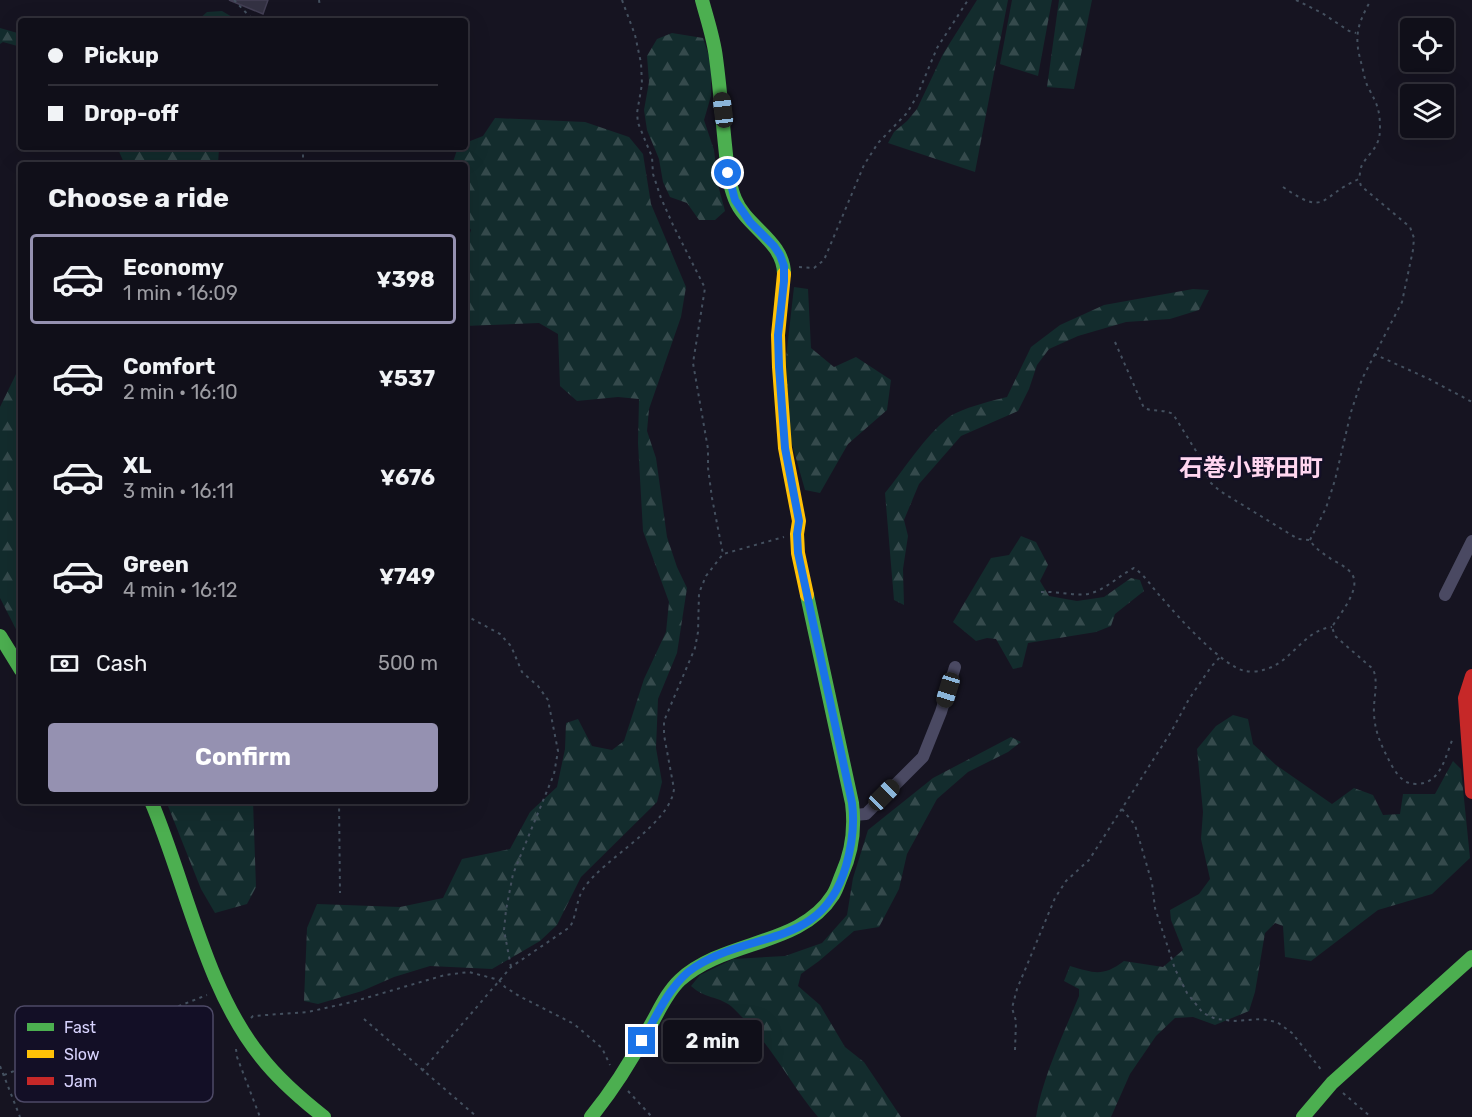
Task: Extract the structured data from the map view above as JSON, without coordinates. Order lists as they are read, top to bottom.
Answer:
{
  "districts": ["石巻小野田町"],
  "legend": ["Fast", "Slow", "Jam"],
  "page": {
    "banner": ["Pickup", "Drop-off"],
    "heading": "Choose a ride",
    "list": [
      {
        "name": "Economy",
        "note": "1 min · 16:09",
        "value": "¥398"
      },
      {
        "name": "Comfort",
        "note": "2 min · 16:10",
        "value": "¥537"
      },
      {
        "name": "XL",
        "note": "3 min · 16:11",
        "value": "¥676"
      },
      {
        "name": "Green",
        "note": "4 min · 16:12",
        "value": "¥749"
      }
    ],
    "pay": ["Cash", "500 m"],
    "buttons": "Confirm",
    "bubble": "2 min"
  }
}
